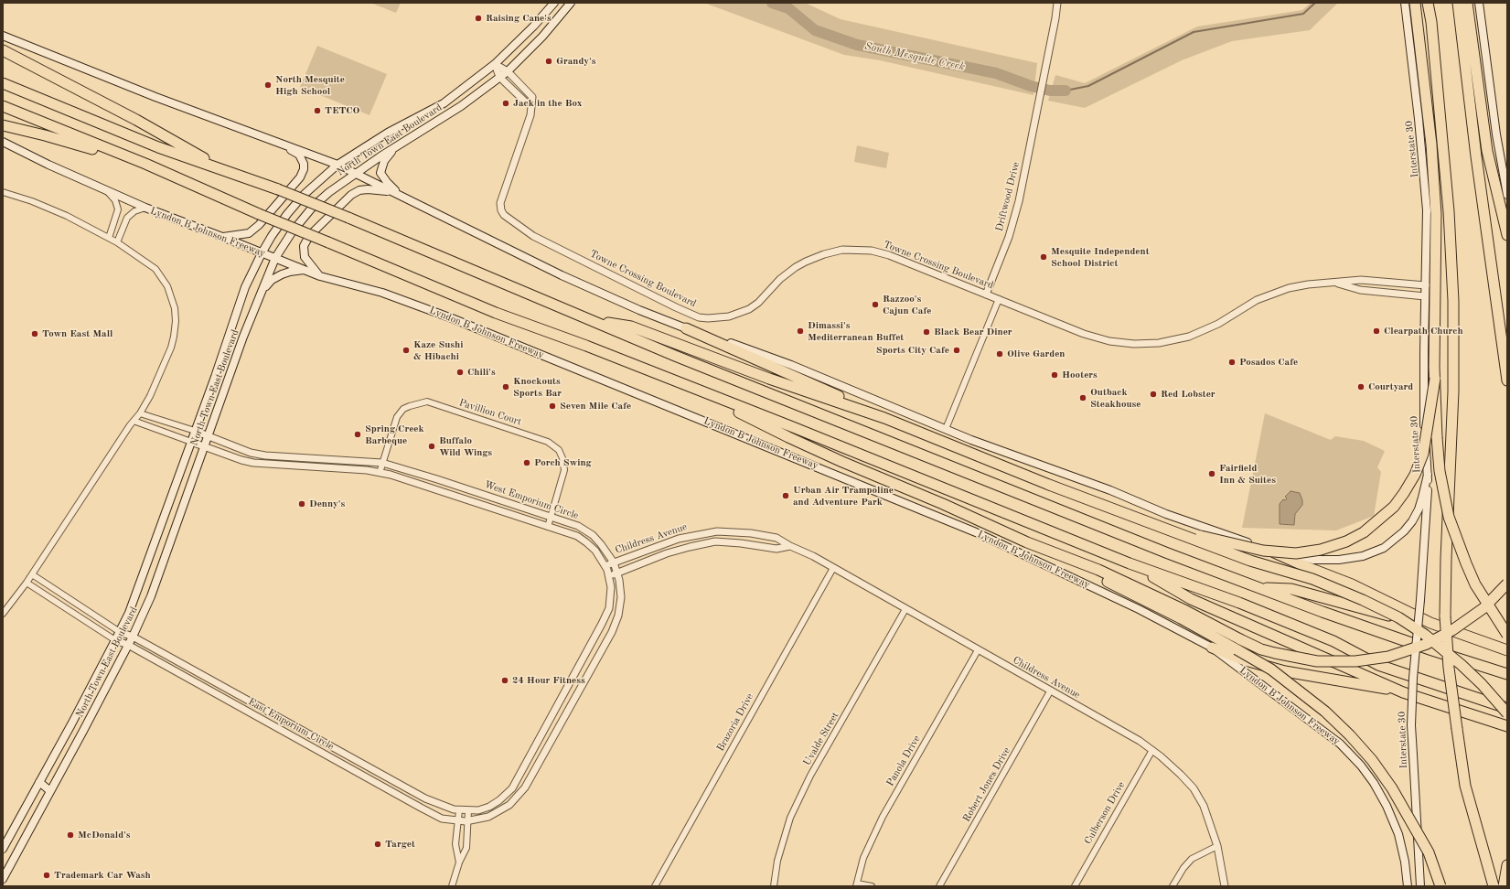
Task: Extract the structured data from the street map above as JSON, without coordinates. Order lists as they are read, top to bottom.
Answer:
{
  "streets": {
    "main road": ["North Town East Boulevard", "Interstate 30", "Lyndon B Johnson Freeway"],
    "street": [
      "Driftwood Drive",
      "Towne Crossing Boulevard",
      "Pavillion Court",
      "West Emporium Circle",
      "Childress Avenue",
      "Brazoria Drive",
      "East Emporium Circle",
      "Uvalde Street",
      "Panola Drive",
      "Robert Jones Drive",
      "Culberson Drive"
    ]
  },
  "crossings": [
    ["North Town East Boulevard", "Lyndon B Johnson Freeway"],
    ["North Town East Boulevard", "West Emporium Circle"],
    ["North Town East Boulevard", "East Emporium Circle"],
    ["Interstate 30", "Towne Crossing Boulevard"],
    ["Driftwood Drive", "Towne Crossing Boulevard"],
    ["Pavillion Court", "West Emporium Circle"],
    ["West Emporium Circle", "Childress Avenue"],
    ["West Emporium Circle", "East Emporium Circle"],
    ["Childress Avenue", "Brazoria Drive"],
    ["Childress Avenue", "Uvalde Street"],
    ["Childress Avenue", "Panola Drive"],
    ["Childress Avenue", "Robert Jones Drive"],
    ["Childress Avenue", "Culberson Drive"]
  ],
  "water": ["South Mesquite Creek"],
  "places": [
    "Raising Cane's",
    "Grandy's",
    "North Mesquite High School",
    "Jack in the Box",
    "TETCO",
    "Mesquite Independent School District",
    "Razzoo's Cajun Cafe",
    "Dimassi's Mediterranean Buffet",
    "Clearpath Church",
    "Black Bear Diner",
    "Town East Mall",
    "Kaze Sushi & Hibachi",
    "Sports City Cafe",
    "Olive Garden",
    "Posados Cafe",
    "Chili's",
    "Hooters",
    "Knockouts Sports Bar",
    "Courtyard",
    "Red Lobster",
    "Outback Steakhouse",
    "Seven Mile Cafe",
    "Spring Creek Barbeque",
    "Buffalo Wild Wings",
    "Porch Swing",
    "Fairfield Inn & Suites",
    "Urban Air Trampoline and Adventure Park",
    "Denny's",
    "24 Hour Fitness",
    "McDonald's",
    "Target",
    "Trademark Car Wash"
  ]
}
